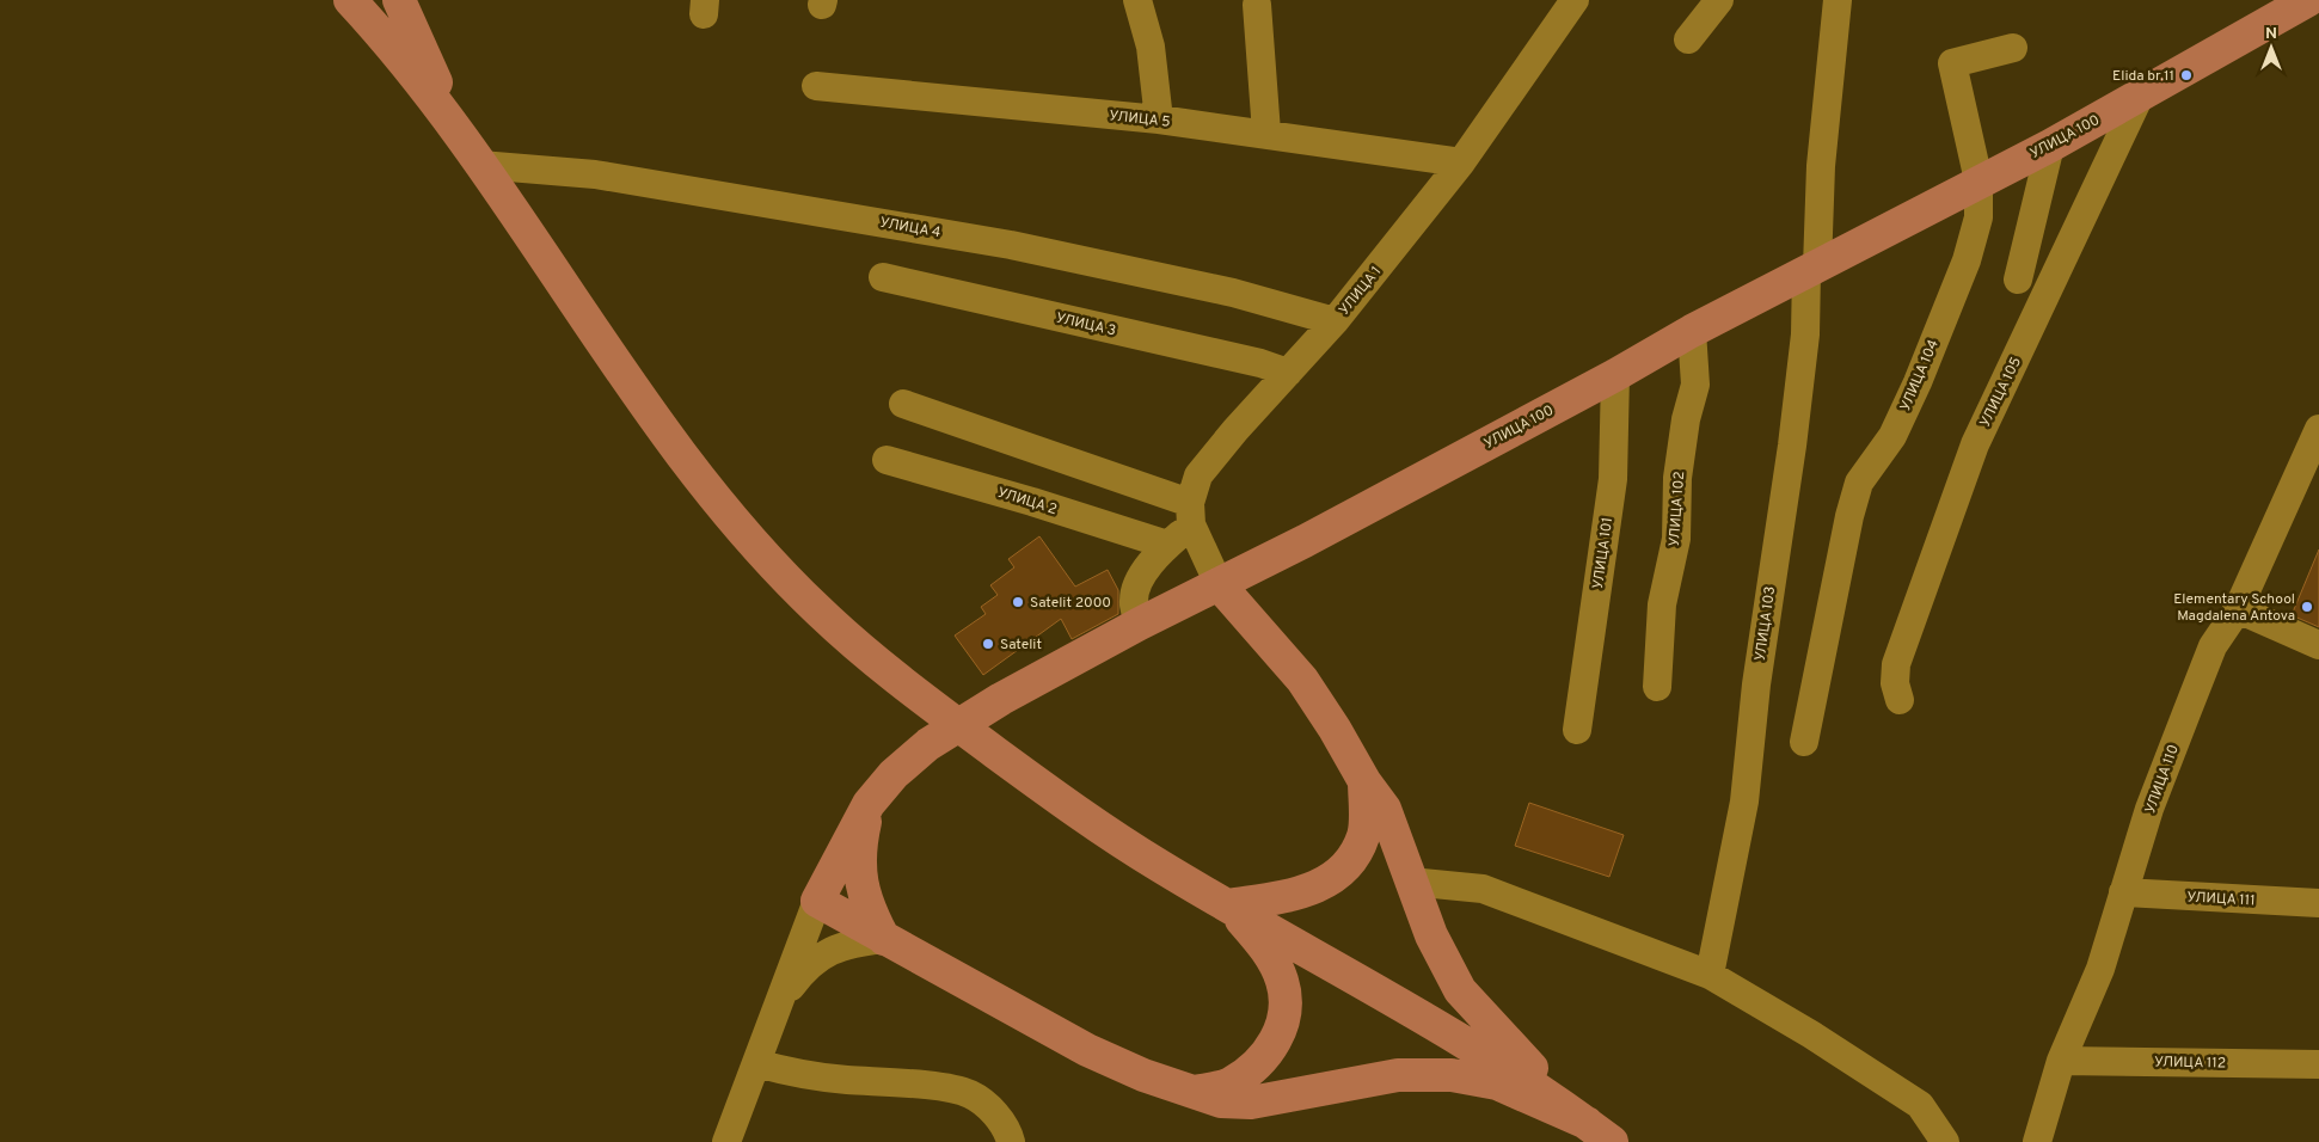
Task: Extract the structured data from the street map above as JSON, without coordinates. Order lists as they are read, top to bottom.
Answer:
{
  "streets": {
    "main road": ["УЛИЦА 100"],
    "street": [
      "УЛИЦА 5",
      "УЛИЦА 4",
      "УЛИЦА 1",
      "УЛИЦА 3",
      "УЛИЦА 104",
      "УЛИЦА 105",
      "УЛИЦА 2",
      "УЛИЦА 102",
      "УЛИЦА 101",
      "УЛИЦА 103",
      "УЛИЦА 110",
      "УЛИЦА 111",
      "УЛИЦА 112"
    ]
  },
  "crossings": [
    ["УЛИЦА 5", "УЛИЦА 1"],
    ["УЛИЦА 100", "УЛИЦА 104"],
    ["УЛИЦА 100", "УЛИЦА 105"],
    ["УЛИЦА 100", "УЛИЦА 102"],
    ["УЛИЦА 100", "УЛИЦА 101"],
    ["УЛИЦА 100", "УЛИЦА 103"],
    ["УЛИЦА 4", "УЛИЦА 1"],
    ["УЛИЦА 1", "УЛИЦА 3"],
    ["УЛИЦА 110", "УЛИЦА 111"],
    ["УЛИЦА 110", "УЛИЦА 112"]
  ],
  "places": [
    "Elida br.11",
    "Satelit 2000",
    "Elementary School Magdalena Antova",
    "Satelit"
  ],
  "north": "top"
}
